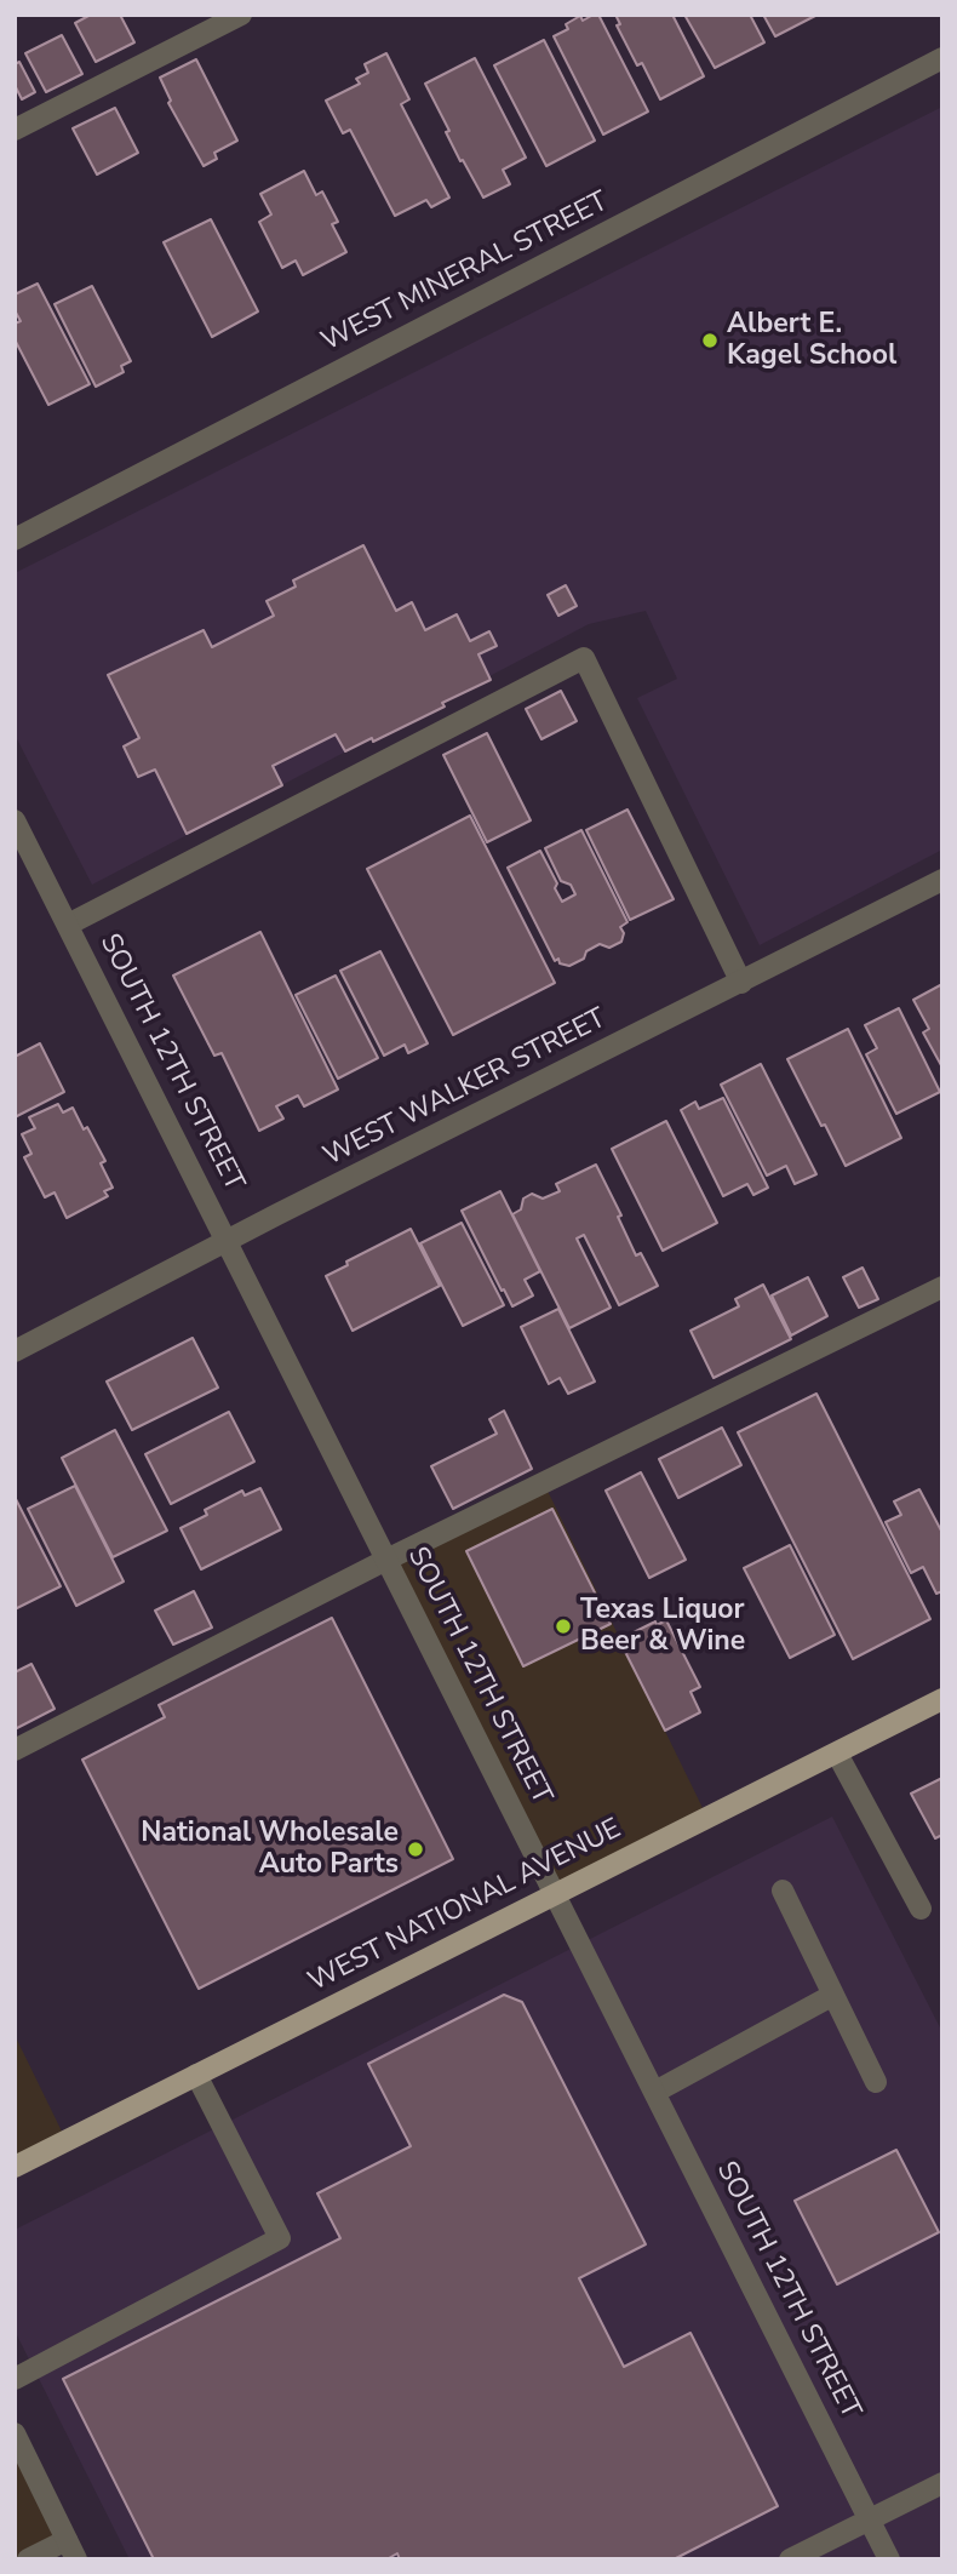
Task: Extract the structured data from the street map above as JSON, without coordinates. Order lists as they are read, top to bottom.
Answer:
{
  "streets": {
    "main road": ["WEST NATIONAL AVENUE"],
    "street": ["WEST MINERAL STREET", "SOUTH 12TH STREET", "WEST WALKER STREET"]
  },
  "crossings": [
    ["SOUTH 12TH STREET", "WEST WALKER STREET"],
    ["SOUTH 12TH STREET", "WEST NATIONAL AVENUE"]
  ],
  "places": ["Albert E. Kagel School", "Texas Liquor Beer & Wine", "National Wholesale Auto Parts"]
}
